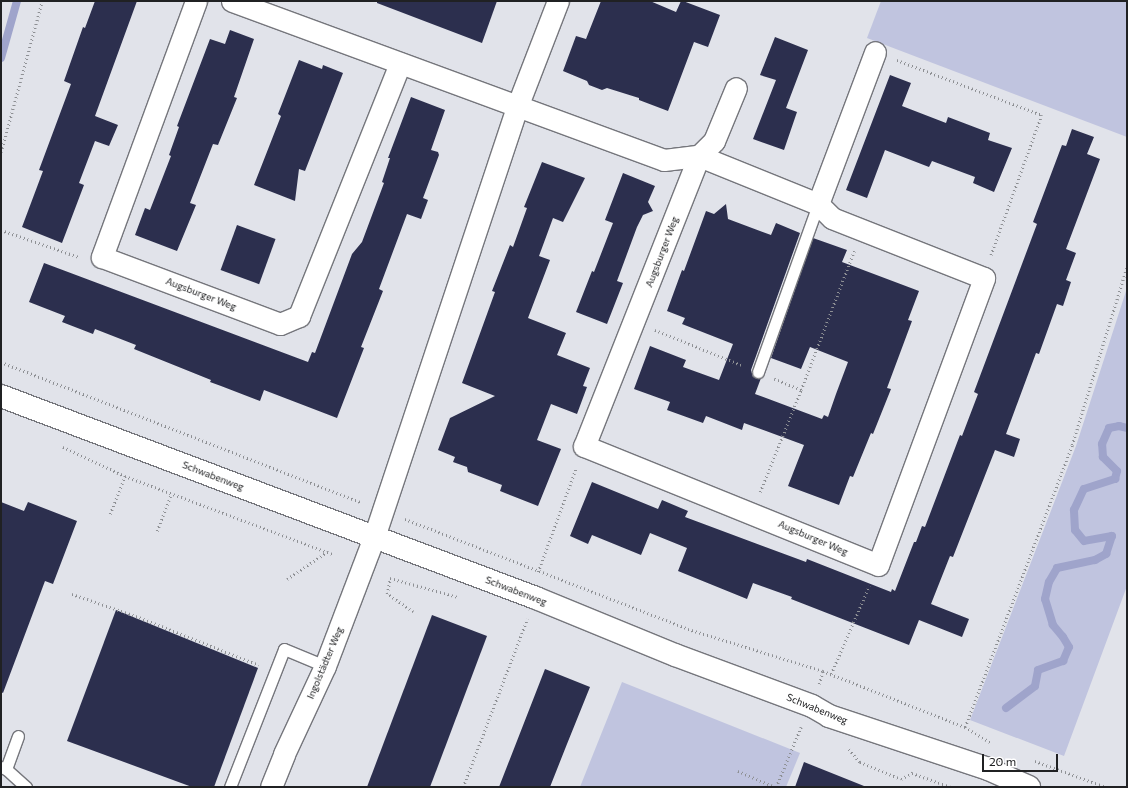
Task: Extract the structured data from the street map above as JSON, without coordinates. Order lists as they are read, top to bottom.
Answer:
{
  "streets": {
    "street": ["Augsburger Weg", "Schwabenweg", "Ingolstädter Weg"]
  },
  "crossings": [
    ["Schwabenweg", "Ingolstädter Weg"]
  ],
  "scale_bar": "20 m"
}
